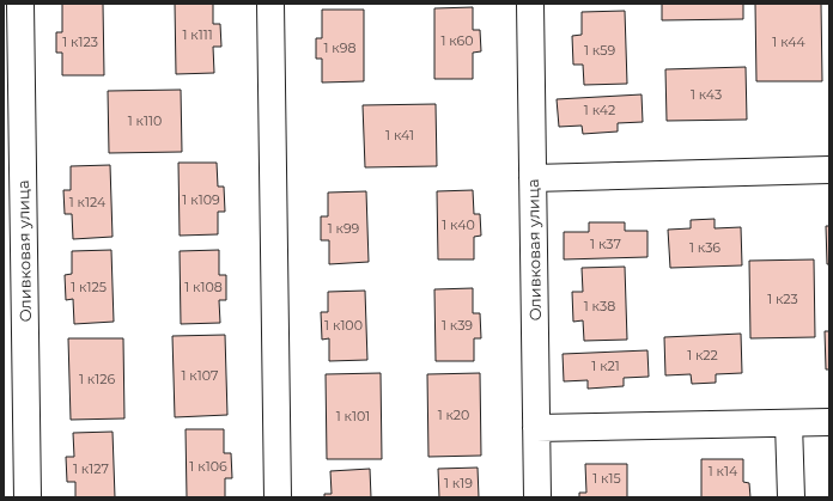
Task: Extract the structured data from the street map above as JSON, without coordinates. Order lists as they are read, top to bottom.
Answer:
{
  "streets": {
    "street": ["Оливковая улица"]
  },
  "house_numbers": [
    "1 к111",
    "1 к60",
    "1 к123",
    "1 к44",
    "1 к98",
    "1 к59",
    "1 к43",
    "1 к42",
    "1 к110",
    "1 к41",
    "1 к109",
    "1 к124",
    "1 к40",
    "1 к99",
    "1 к37",
    "1 к36",
    "1 к125",
    "1 к108",
    "1 к23",
    "1 к38",
    "1 к100",
    "1 к39",
    "1 к22",
    "1 к21",
    "1 к107",
    "1 к126",
    "1 к20",
    "1 к101",
    "1 к106",
    "1 к127",
    "1 к14",
    "1 к15",
    "1 к19"
  ]
}
